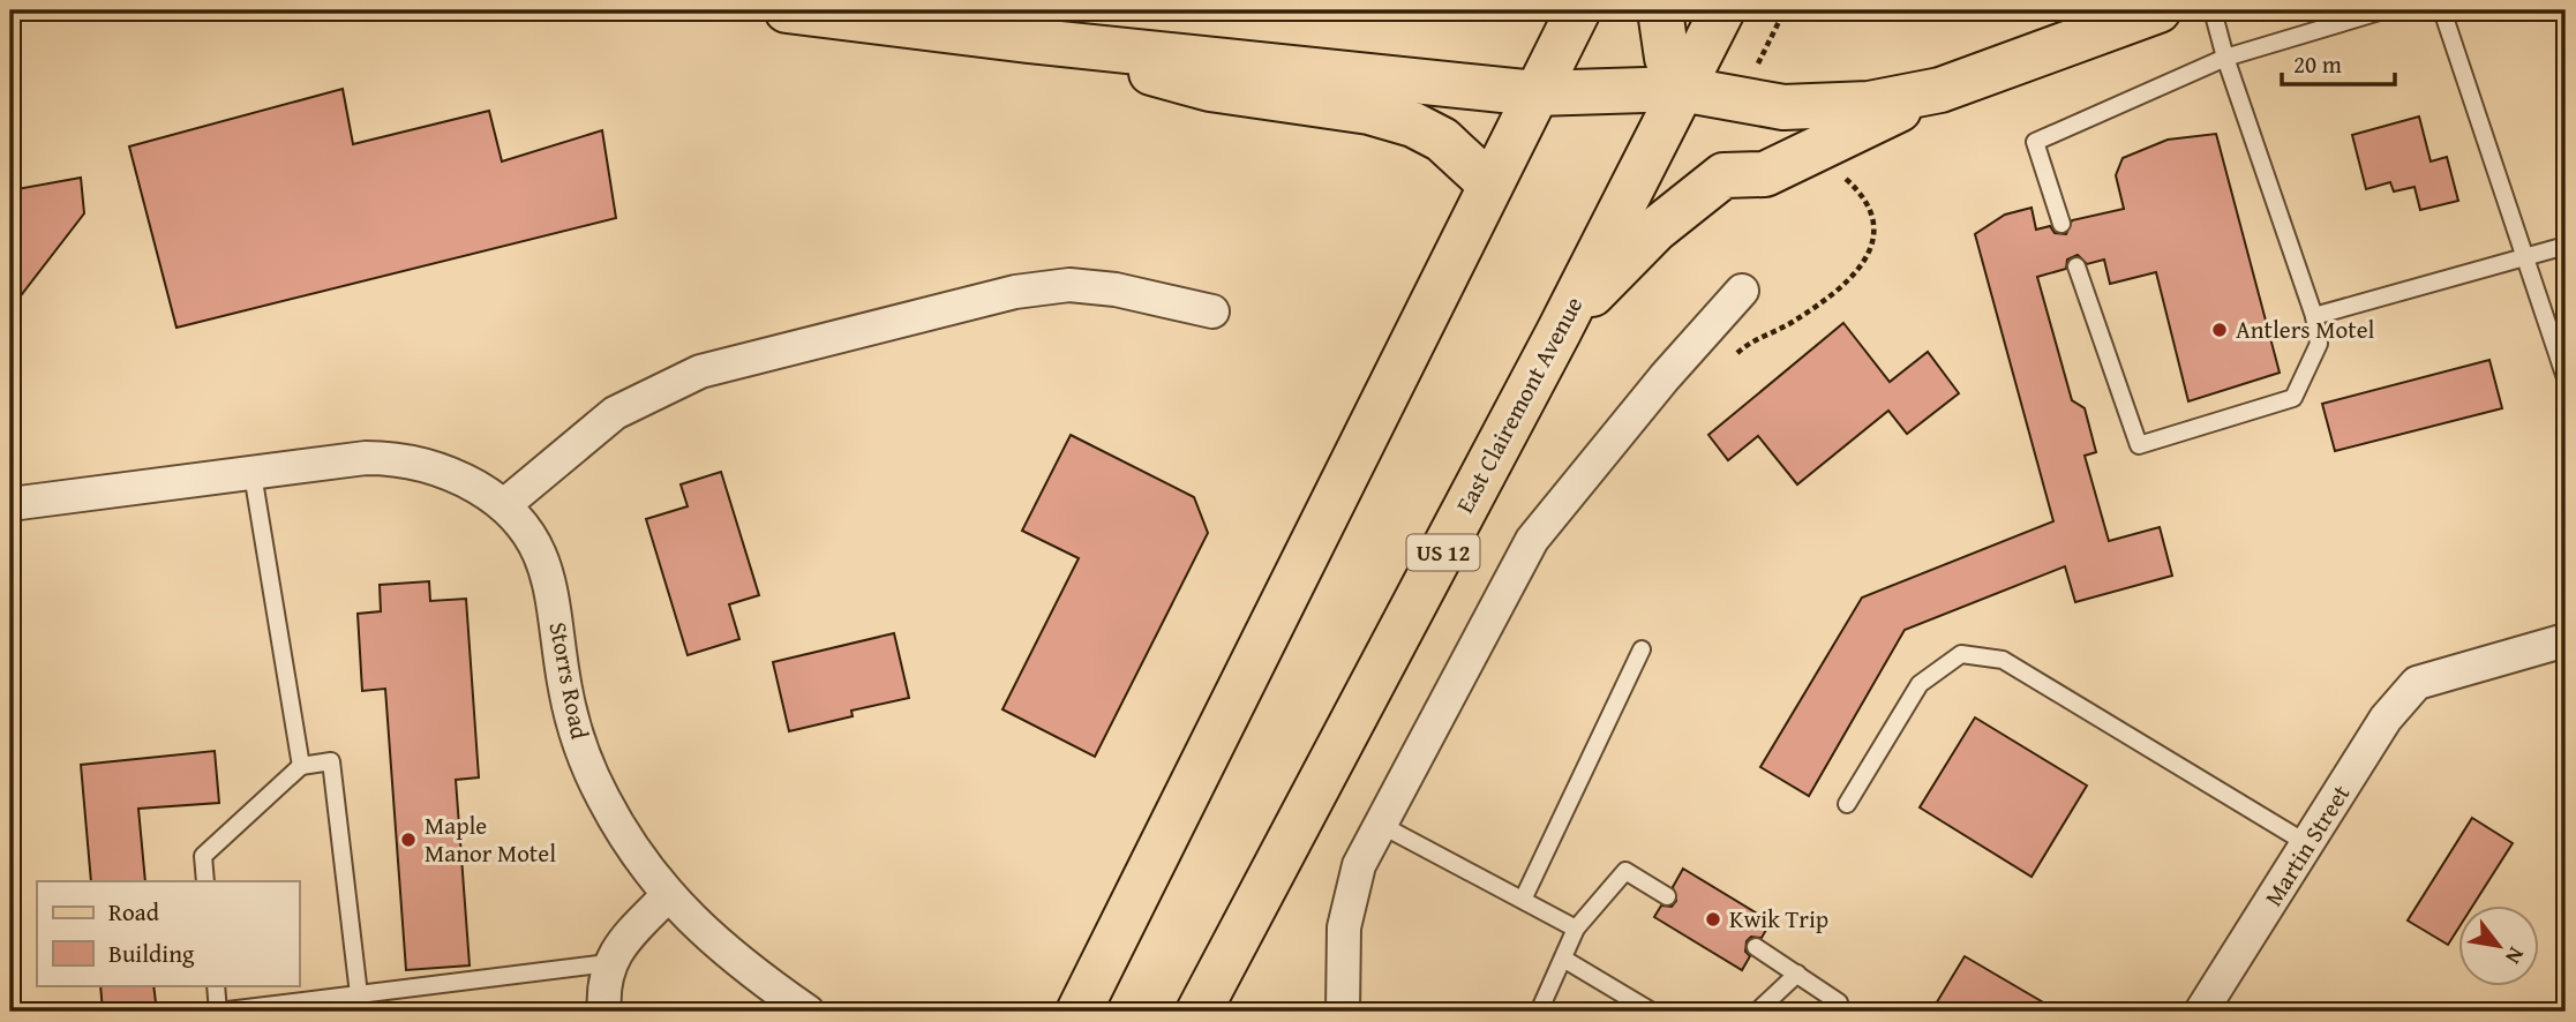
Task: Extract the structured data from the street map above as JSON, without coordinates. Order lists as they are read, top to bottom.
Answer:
{
  "streets": {
    "main road": ["East Clairemont Avenue", "US 12"],
    "street": ["Storrs Road", "Martin Street"]
  },
  "places": ["Antlers Motel", "Maple Manor Motel", "Kwik Trip"],
  "legend": ["Road", "Building"],
  "scale_bar": "20 m",
  "north": "bottom right"
}
